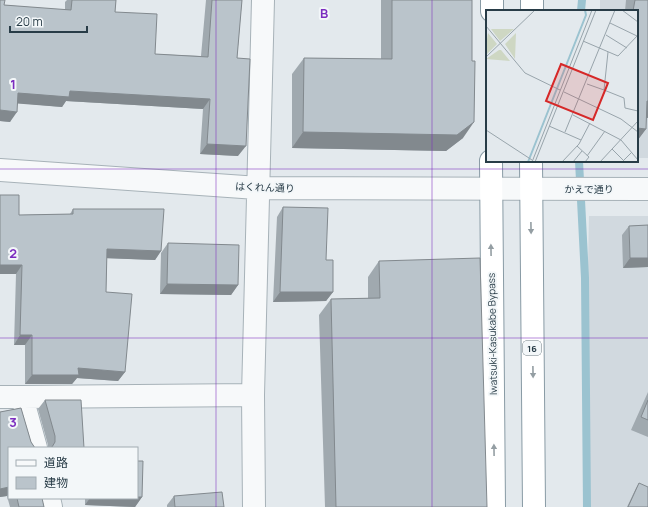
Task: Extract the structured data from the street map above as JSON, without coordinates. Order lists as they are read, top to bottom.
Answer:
{
  "streets": {
    "highway": ["Iwatsuki-Kasukabe Bypass", "16"],
    "street": ["はくれん通り", "かえで通り"]
  },
  "crossings": [
    ["はくれん通り", "かえで通り"],
    ["はくれん通り", "Iwatsuki-Kasukabe Bypass"],
    ["はくれん通り", "16"],
    ["かえで通り", "16"]
  ],
  "legend": ["道路", "建物"],
  "scale_bar": "20 m",
  "grid": {
    "columns": ["B"],
    "rows": ["1", "2", "3"]
  }
}
